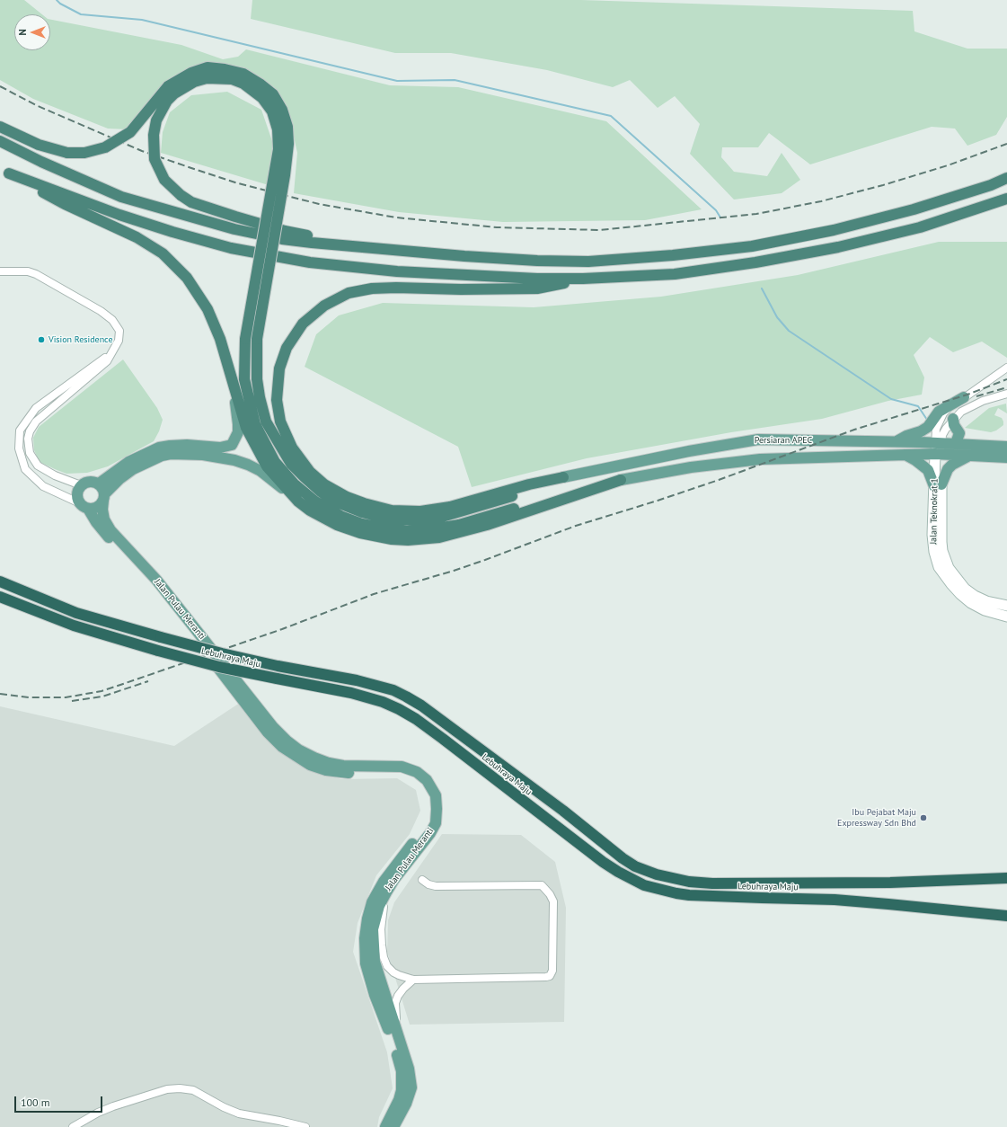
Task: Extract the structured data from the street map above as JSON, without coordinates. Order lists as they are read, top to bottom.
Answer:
{
  "streets": {
    "highway": ["Lebuhraya Maju"],
    "main road": ["Persiaran APEC", "Jalan Teknokrat 1", "Jalan Pulau Meranti"]
  },
  "crossings": [
    ["Persiaran APEC", "Jalan Teknokrat 1"]
  ],
  "places": ["Vision Residence", "Ibu Pejabat Maju Expressway Sdn Bhd"],
  "scale_bar": "100 m",
  "north": "left"
}
